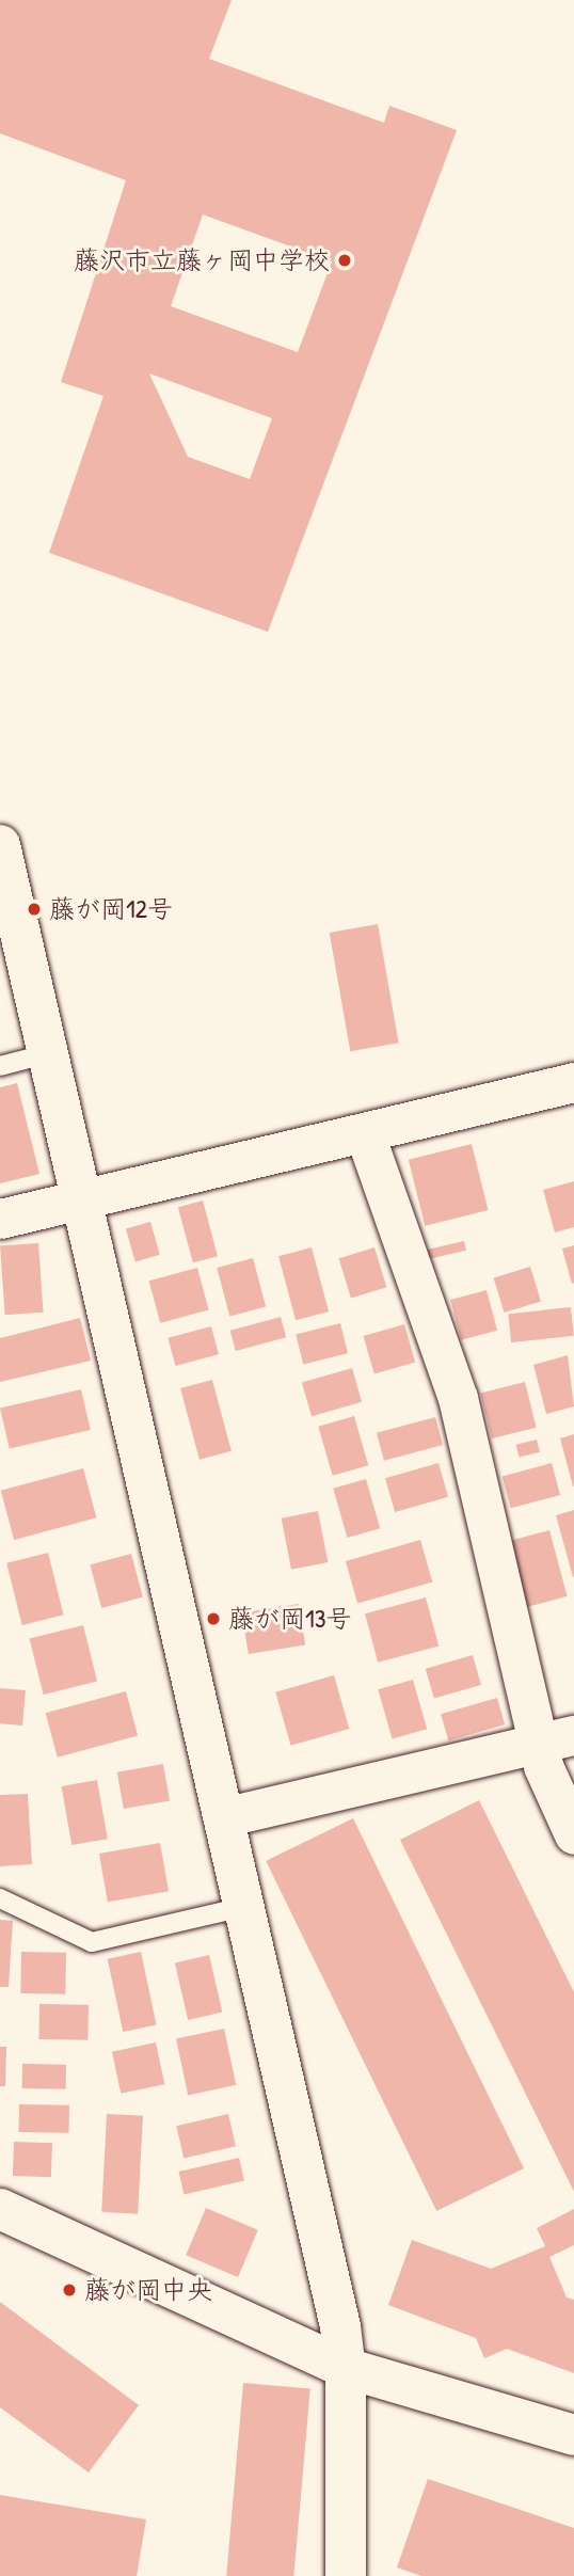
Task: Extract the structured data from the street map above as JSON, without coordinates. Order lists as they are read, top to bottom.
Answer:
{
  "places": [
    "藤沢市立藤ヶ岡中学校",
    "藤が岡12号",
    "藤が岡13号",
    "藤が岡中央"
  ]
}
